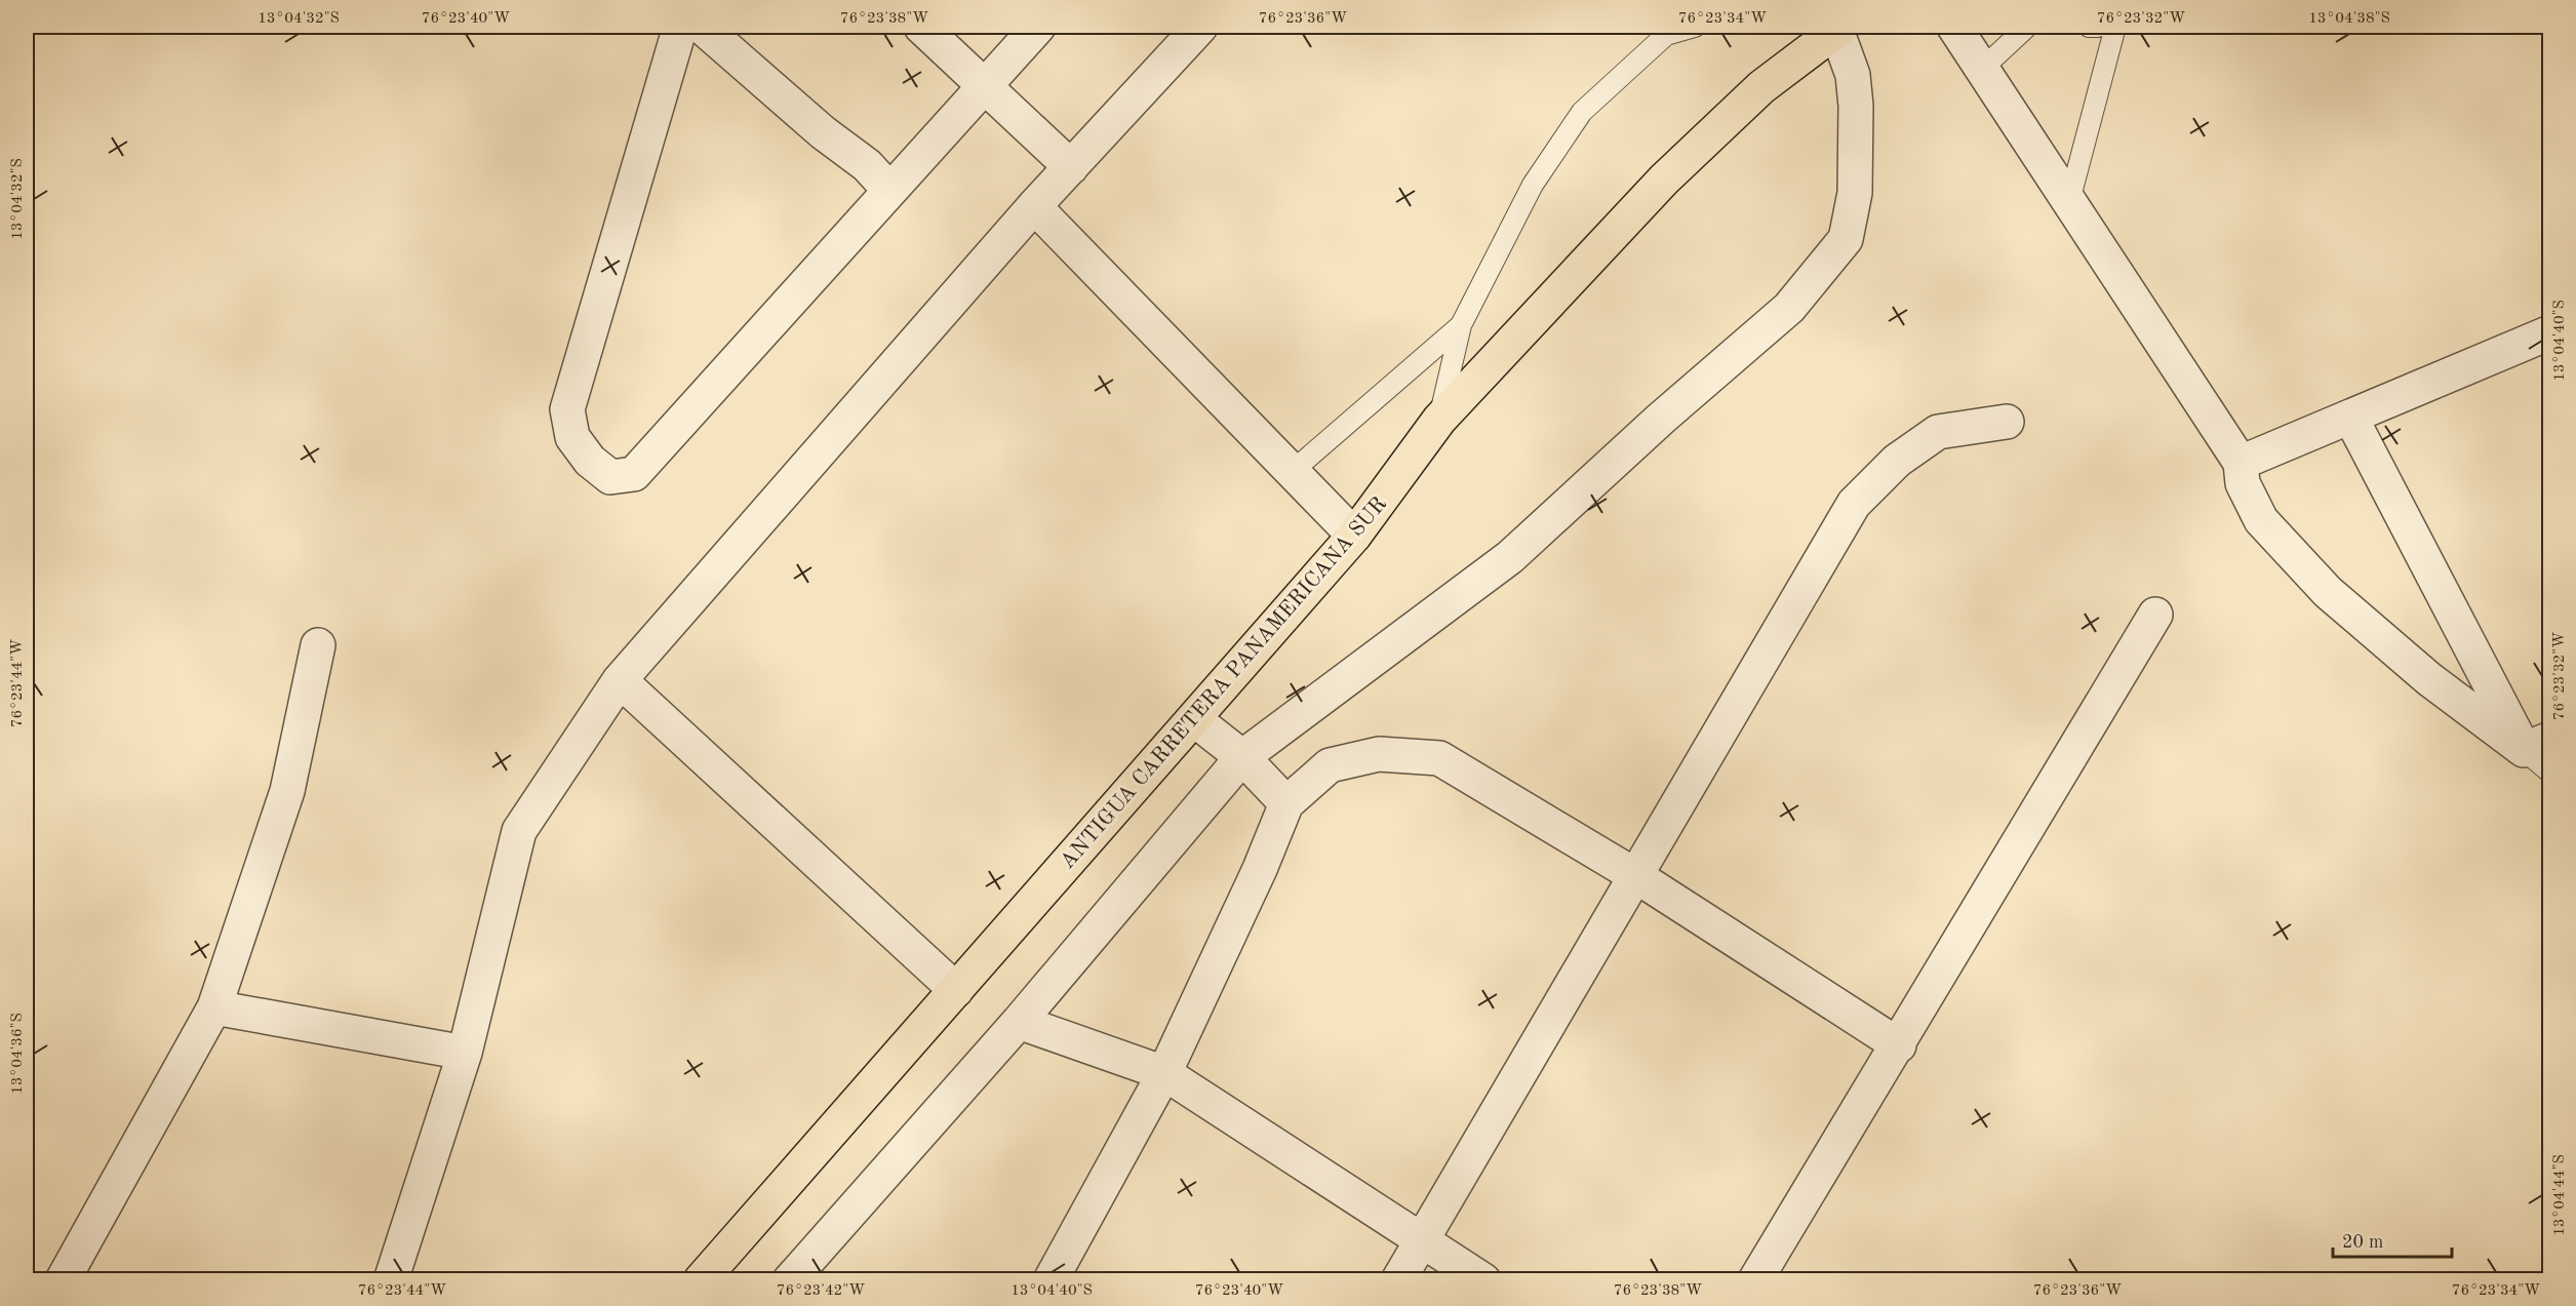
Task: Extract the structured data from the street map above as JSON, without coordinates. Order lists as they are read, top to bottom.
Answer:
{
  "streets": {
    "highway": ["ANTIGUA CARRETERA PANAMERICANA SUR"]
  },
  "scale_bar": "20 m",
  "coordinates": [
    "13°04'32\"S",
    "76°23'40\"W",
    "76°23'38\"W",
    "76°23'36\"W",
    "76°23'34\"W",
    "76°23'32\"W",
    "13°04'38\"S",
    "13°04'40\"S",
    "76°23'44\"W",
    "13°04'36\"S",
    "13°04'44\"S",
    "76°23'42\"W"
  ]
}
